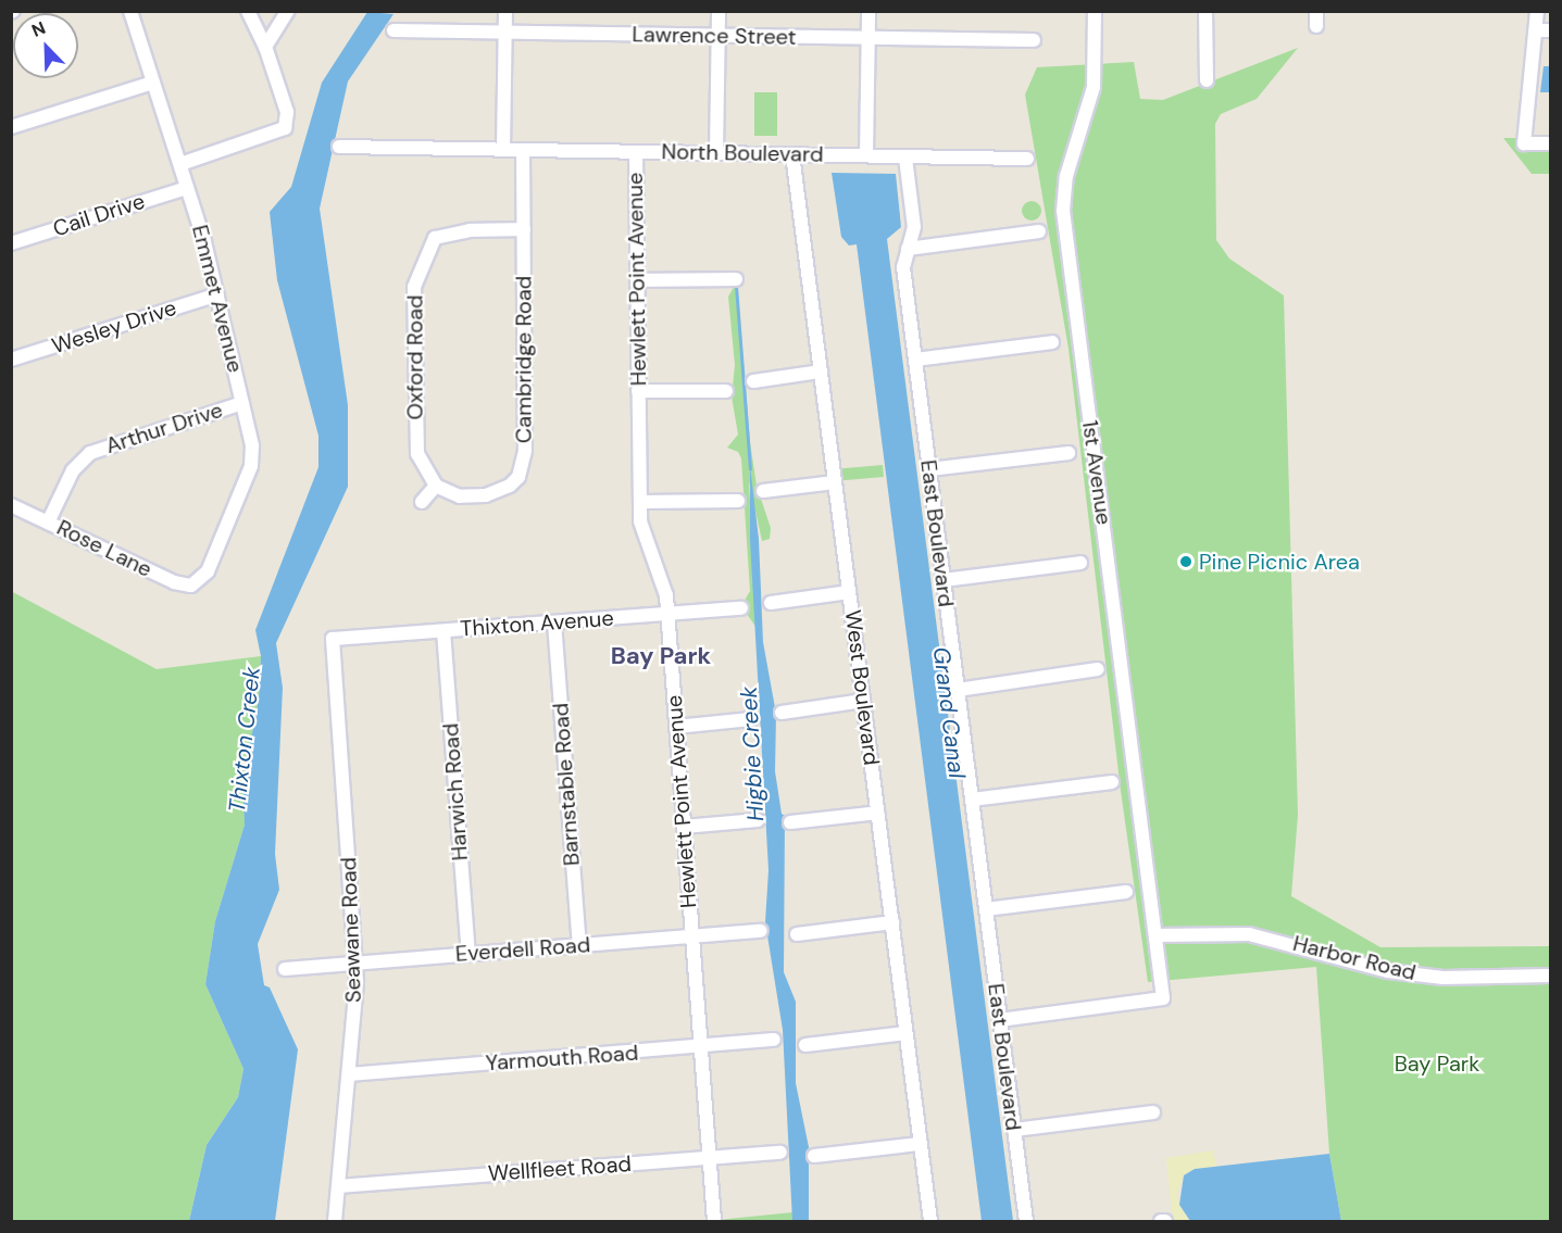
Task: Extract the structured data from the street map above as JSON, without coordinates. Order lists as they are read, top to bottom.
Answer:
{
  "streets": {
    "street": [
      "Lawrence Street",
      "North Boulevard",
      "Cail Drive",
      "Hewlett Point Avenue",
      "Emmet Avenue",
      "Wesley Drive",
      "Oxford Road",
      "Cambridge Road",
      "Arthur Drive",
      "1st Avenue",
      "East Boulevard",
      "Rose Lane",
      "Thixton Avenue",
      "West Boulevard",
      "Barnstable Road",
      "Harwich Road",
      "Seawane Road",
      "Everdell Road",
      "Harbor Road",
      "Yarmouth Road",
      "Wellfleet Road"
    ]
  },
  "crossings": [
    ["North Boulevard", "Hewlett Point Avenue"],
    ["North Boulevard", "Cambridge Road"],
    ["North Boulevard", "East Boulevard"],
    ["North Boulevard", "West Boulevard"],
    ["Cail Drive", "Emmet Avenue"],
    ["Hewlett Point Avenue", "Thixton Avenue"],
    ["Hewlett Point Avenue", "Everdell Road"],
    ["Hewlett Point Avenue", "Yarmouth Road"],
    ["Hewlett Point Avenue", "Wellfleet Road"],
    ["Emmet Avenue", "Wesley Drive"],
    ["Emmet Avenue", "Arthur Drive"],
    ["Emmet Avenue", "Rose Lane"],
    ["Oxford Road", "Cambridge Road"],
    ["Arthur Drive", "Rose Lane"],
    ["1st Avenue", "East Boulevard"],
    ["1st Avenue", "Harbor Road"],
    ["Thixton Avenue", "Barnstable Road"],
    ["Thixton Avenue", "Harwich Road"],
    ["Thixton Avenue", "Seawane Road"],
    ["Barnstable Road", "Everdell Road"],
    ["Harwich Road", "Everdell Road"],
    ["Seawane Road", "Everdell Road"],
    ["Seawane Road", "Yarmouth Road"],
    ["Seawane Road", "Wellfleet Road"]
  ],
  "districts": ["Bay Park"],
  "water": ["Grand Canal", "Thixton Creek", "Higbie Creek"],
  "parks": ["Bay Park"],
  "places": ["Pine Picnic Area"],
  "north": "top left"
}
